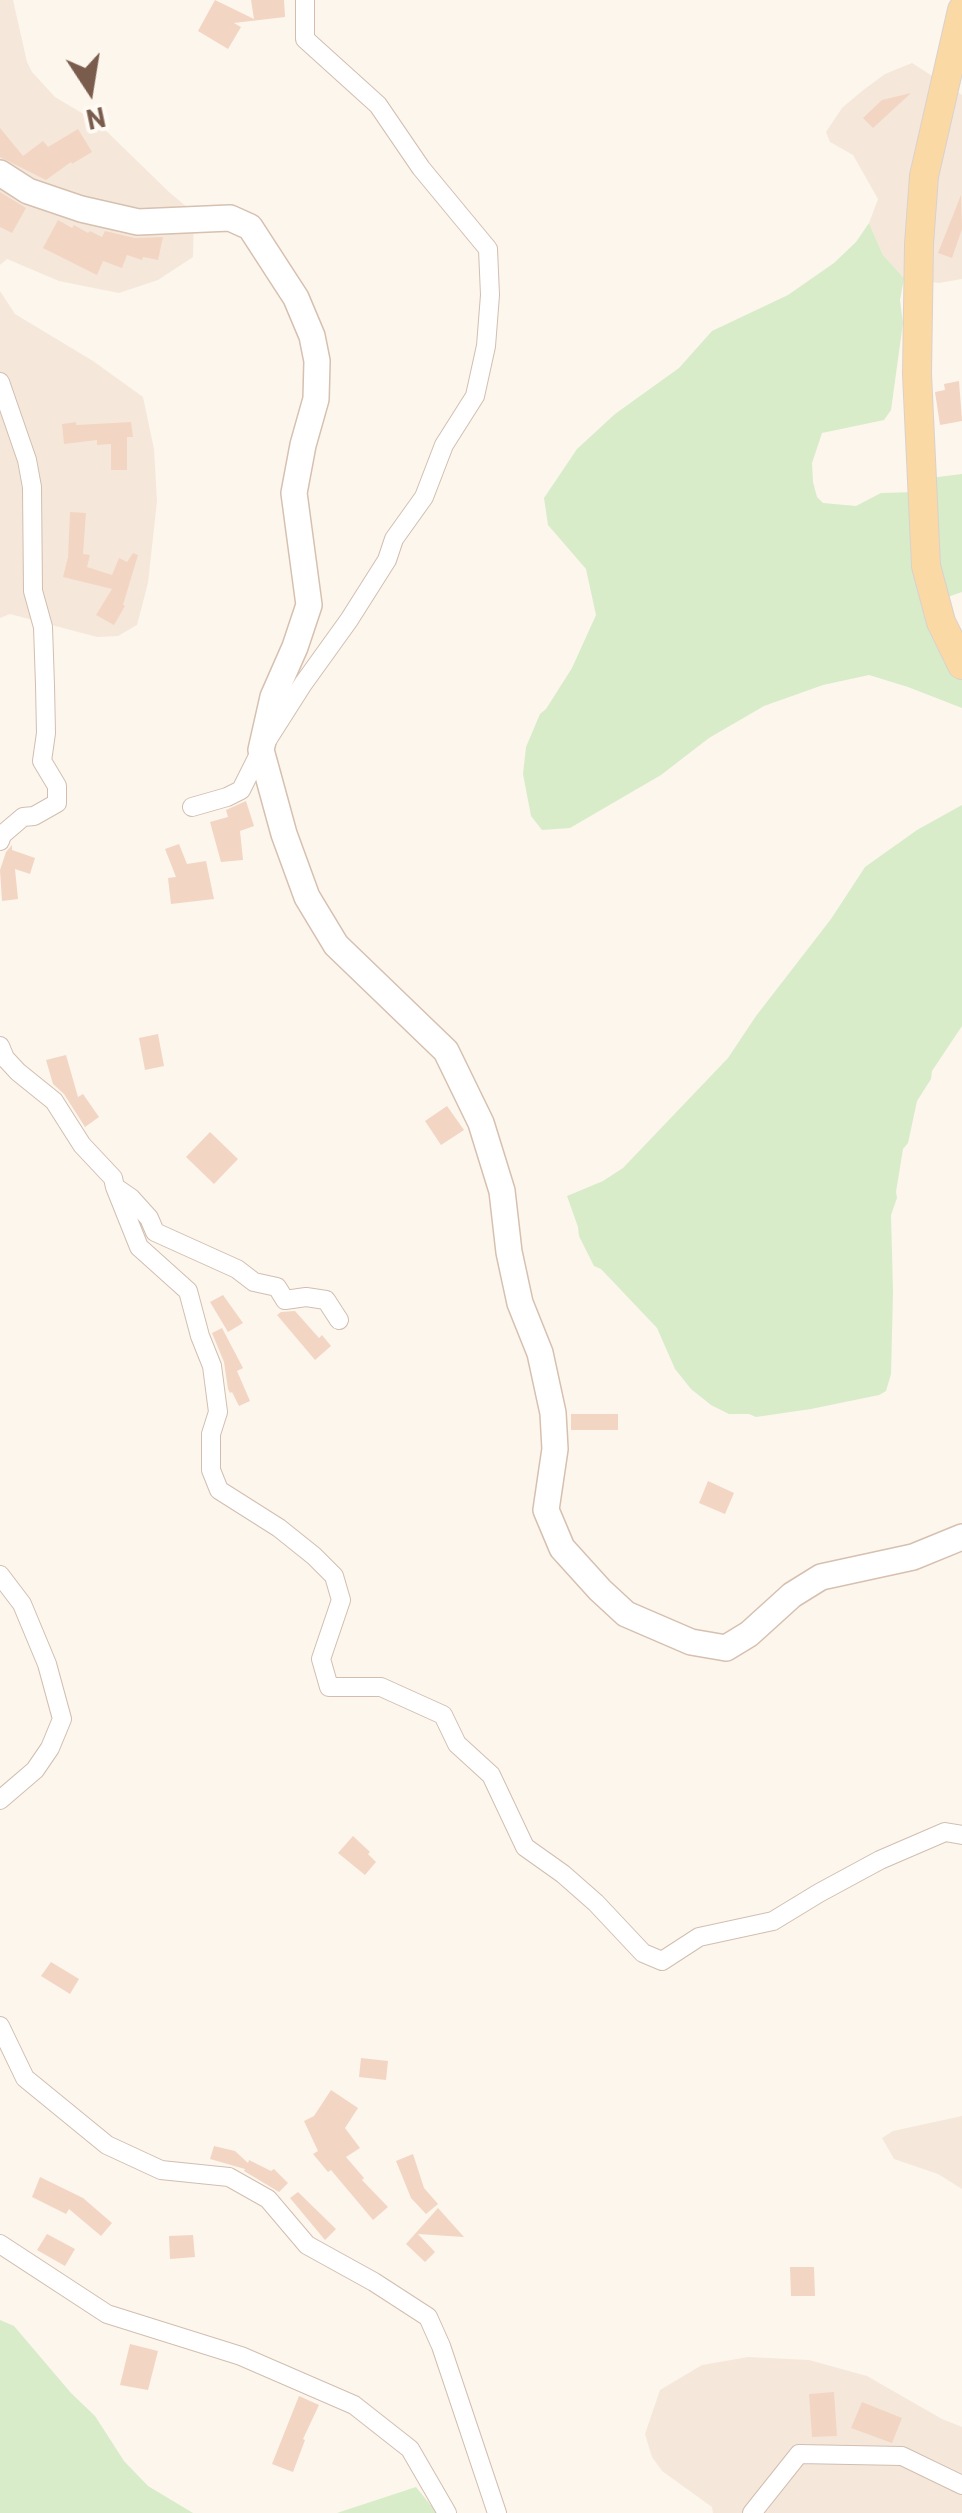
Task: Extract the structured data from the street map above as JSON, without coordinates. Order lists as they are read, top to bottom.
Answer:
{
  "north": "bottom"
}
